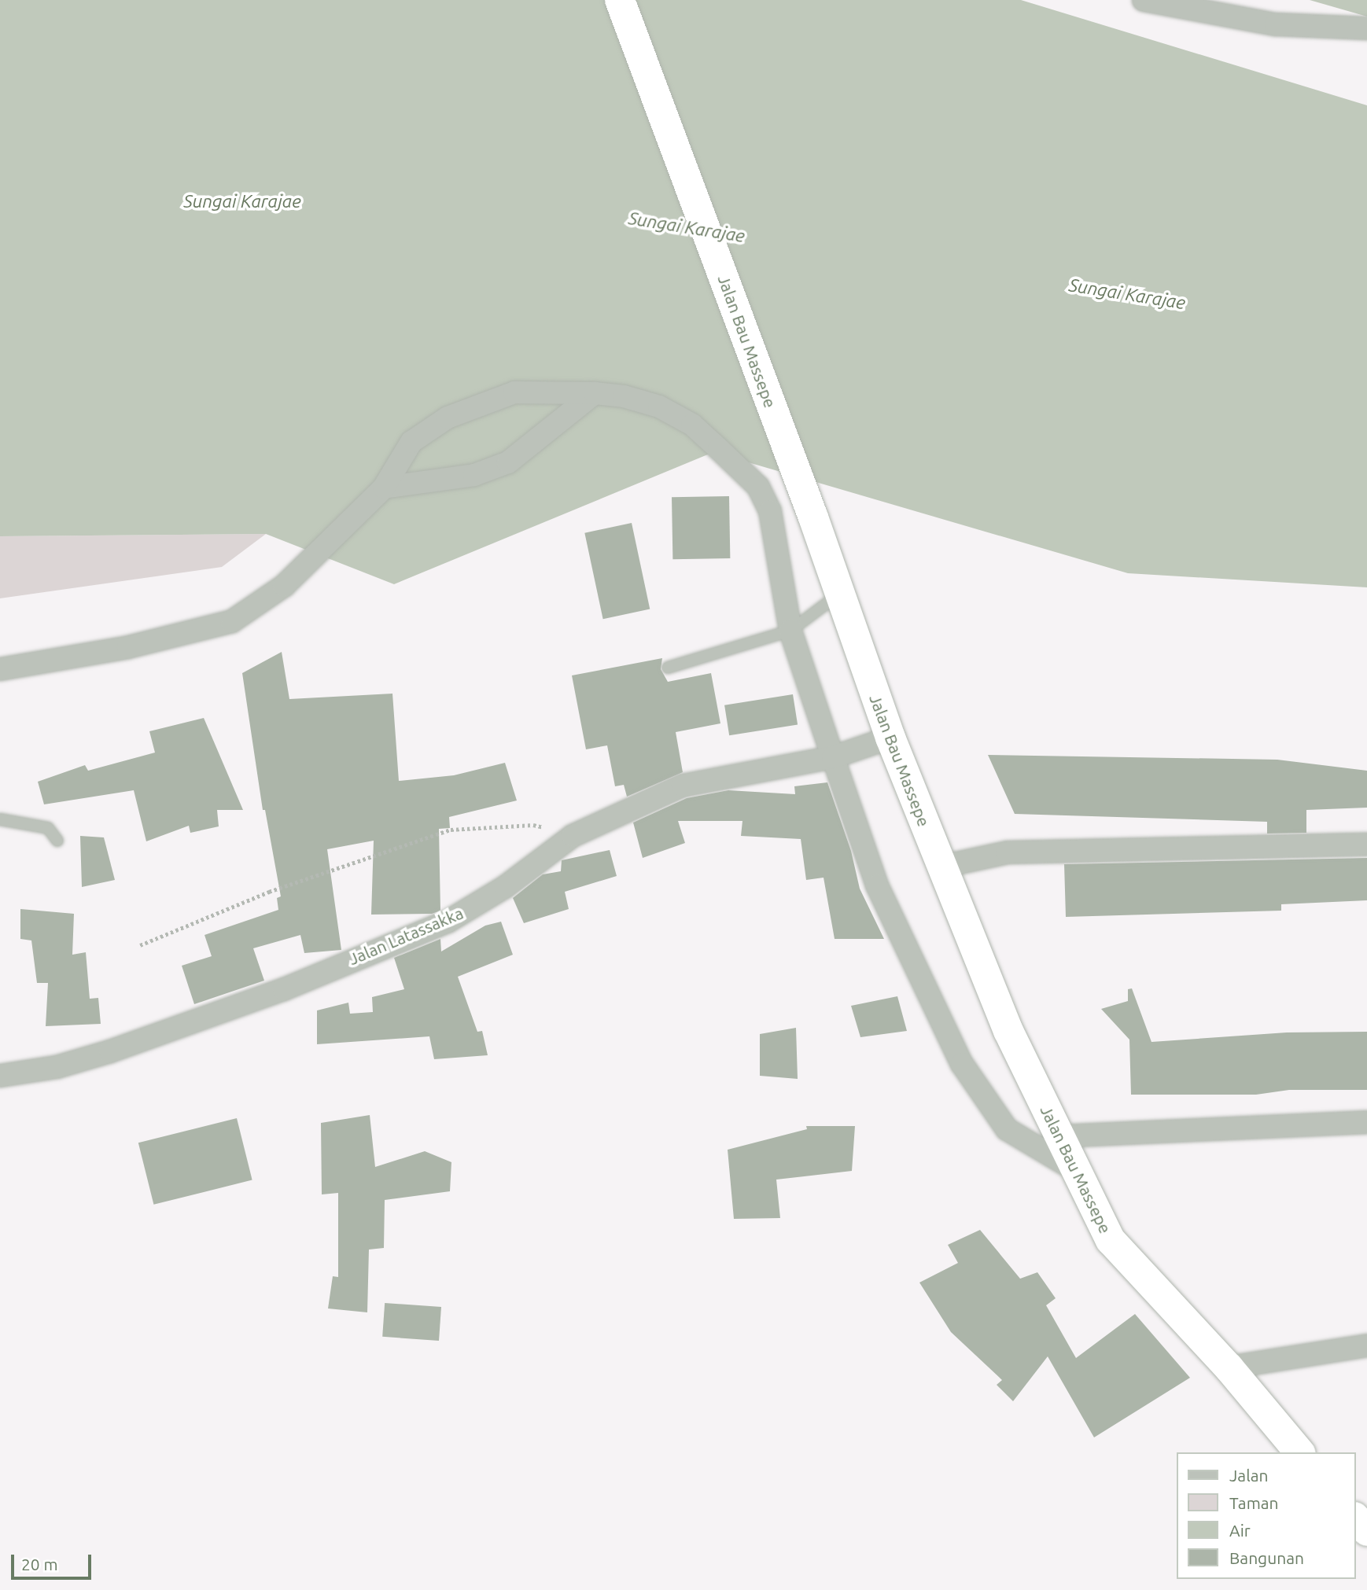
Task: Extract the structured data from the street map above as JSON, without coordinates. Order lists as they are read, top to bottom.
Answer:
{
  "streets": {
    "highway": ["Jalan Bau Massepe"],
    "street": ["Jalan Latassakka"]
  },
  "crossings": [
    ["Jalan Bau Massepe", "Jalan Latassakka"]
  ],
  "water": ["Sungai Karajae"],
  "legend": [
    "Jalan",
    "Taman",
    "Air",
    "Bangunan"
  ],
  "scale_bar": "20 m"
}
